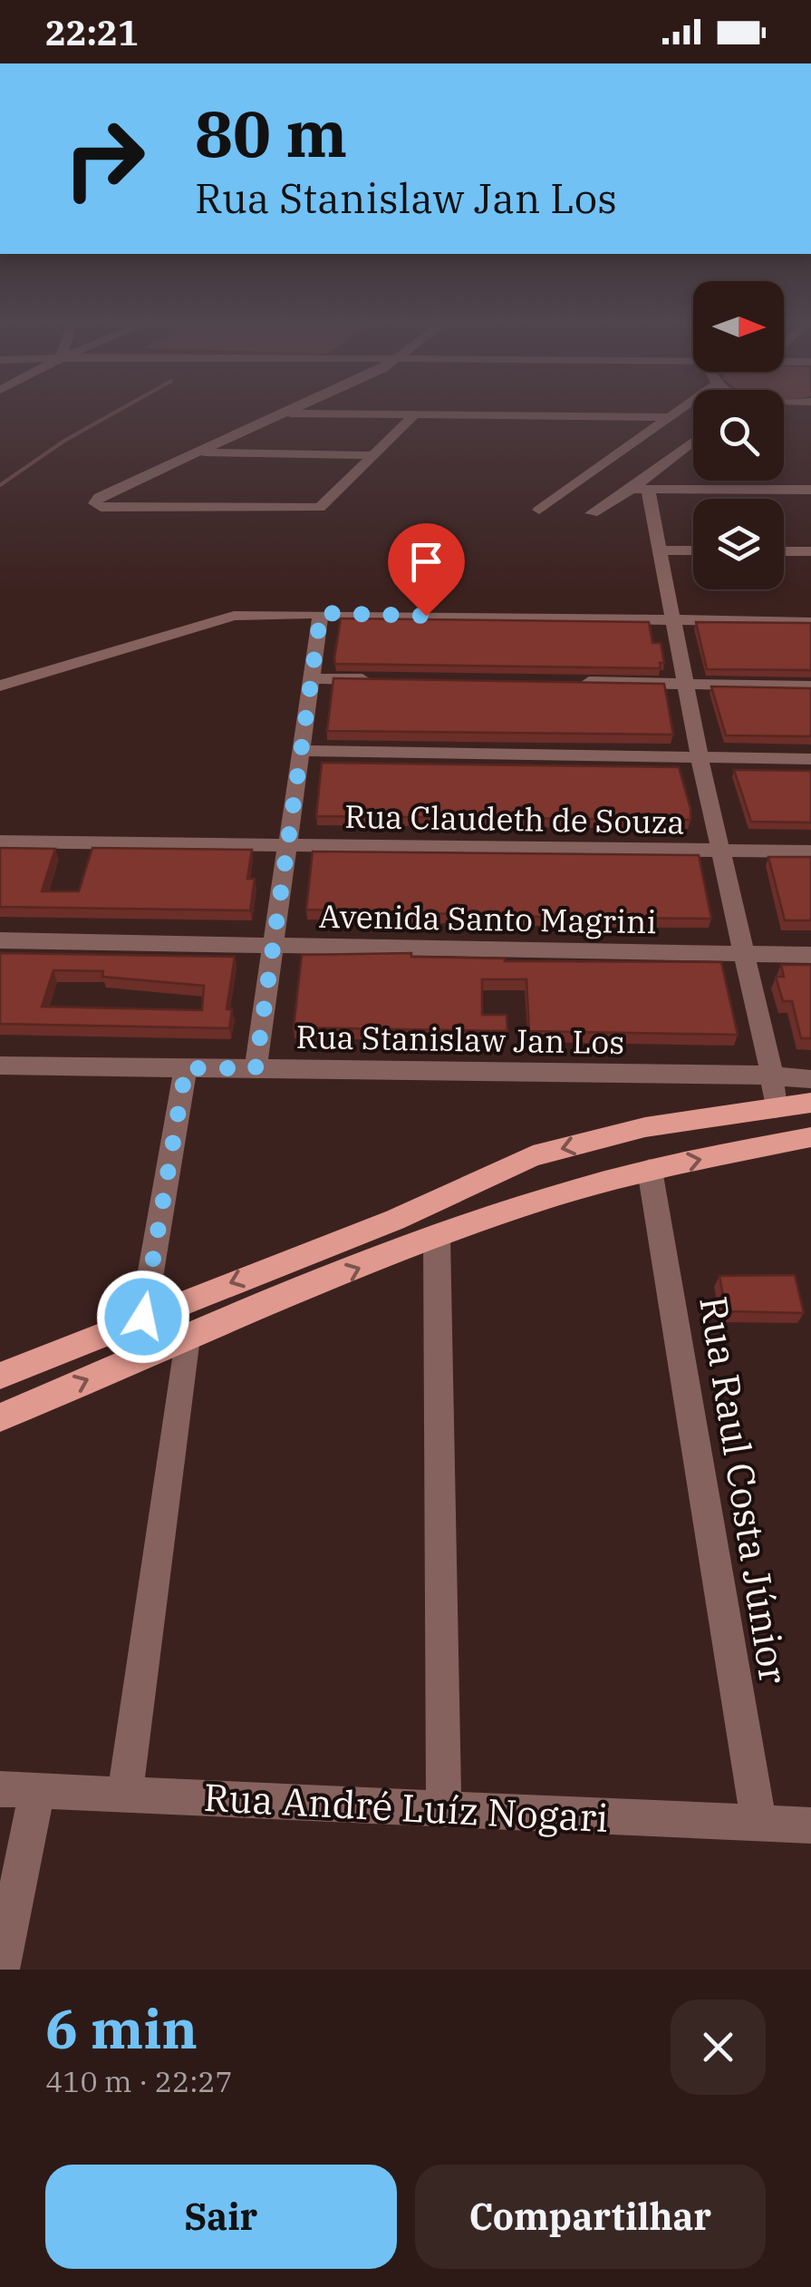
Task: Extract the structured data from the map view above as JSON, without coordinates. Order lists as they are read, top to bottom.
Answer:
{
  "streets": {
    "street": [
      "Rua Claudeth de Souza",
      "Avenida Santo Magrini",
      "Rua Stanislaw Jan Los",
      "Rua Raul Costa Júnior",
      "Rua André Luíz Nogari"
    ]
  },
  "crossings": [
    ["Rua Raul Costa Júnior", "Rua André Luíz Nogari"]
  ],
  "north": "right",
  "page": {
    "status": "22:21",
    "turn": ["80 m", "Rua Stanislaw Jan Los"],
    "heading": ["6 min", "410 m · 22:27"],
    "buttons": ["Sair", "Compartilhar"]
  }
}
